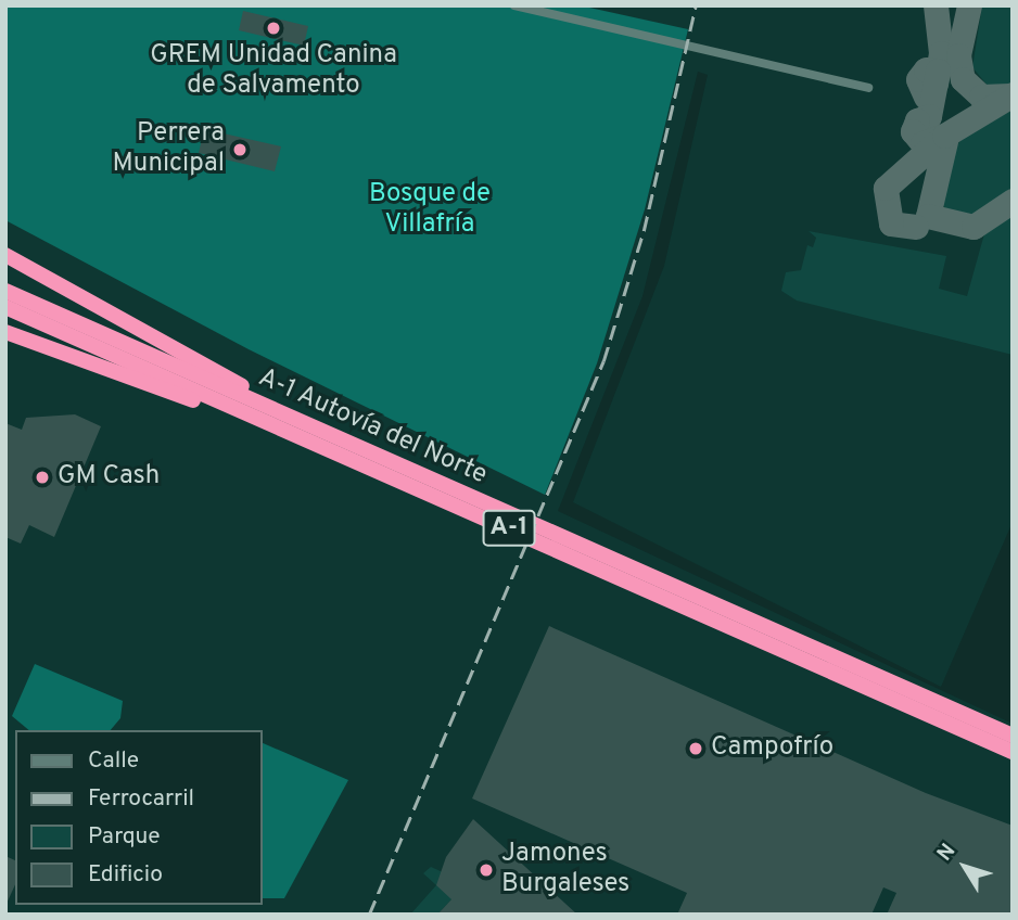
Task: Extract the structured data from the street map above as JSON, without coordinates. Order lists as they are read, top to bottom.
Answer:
{
  "streets": {
    "highway": ["A-1 Autovía del Norte", "A-1"]
  },
  "crossings": [
    ["A-1 Autovía del Norte", "A-1"]
  ],
  "parks": ["Bosque de Villafría"],
  "places": [
    "GREM Unidad Canina de Salvamento",
    "Perrera Municipal",
    "GM Cash",
    "Campofrío",
    "Jamones Burgaleses"
  ],
  "legend": [
    "Calle",
    "Ferrocarril",
    "Parque",
    "Edificio"
  ],
  "north": "top left"
}
